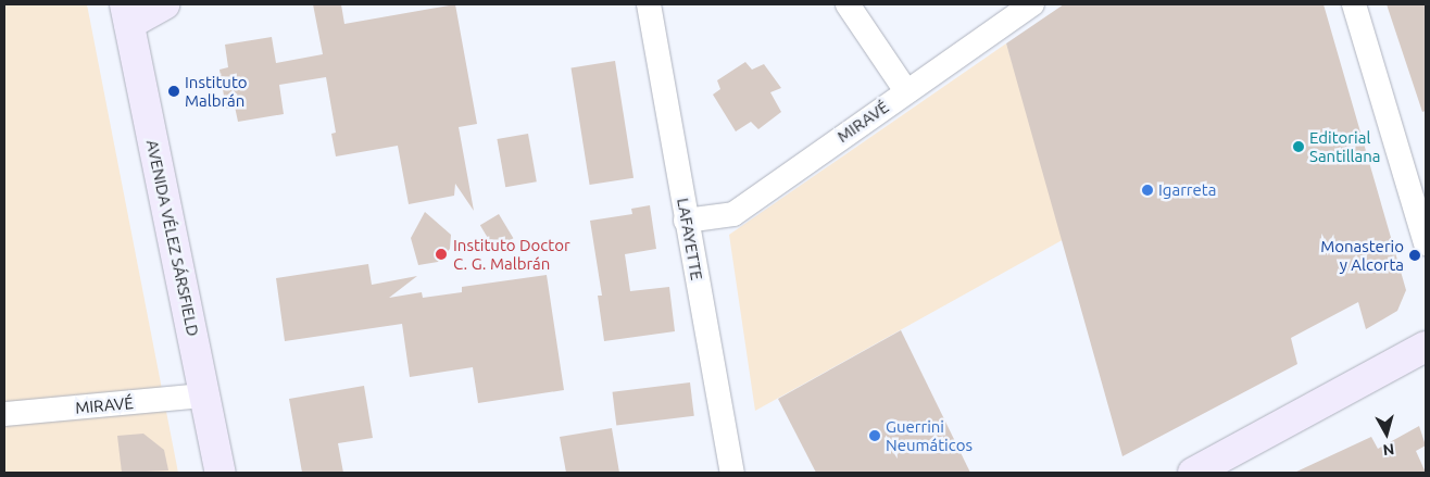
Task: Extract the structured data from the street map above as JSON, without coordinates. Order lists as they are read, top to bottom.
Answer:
{
  "streets": {
    "main road": ["AVENIDA VÉLEZ SÁRSFIELD"],
    "street": ["MIRAVÉ", "LAFAYETTE"]
  },
  "crossings": [
    ["MIRAVÉ", "AVENIDA VÉLEZ SÁRSFIELD"],
    ["MIRAVÉ", "LAFAYETTE"]
  ],
  "places": [
    "Instituto Malbrán",
    "Editorial Santillana",
    "Igarreta",
    "Instituto Doctor C. G. Malbrán",
    "Monasterio y Alcorta",
    "Guerrini Neumáticos"
  ],
  "north": "bottom"
}
